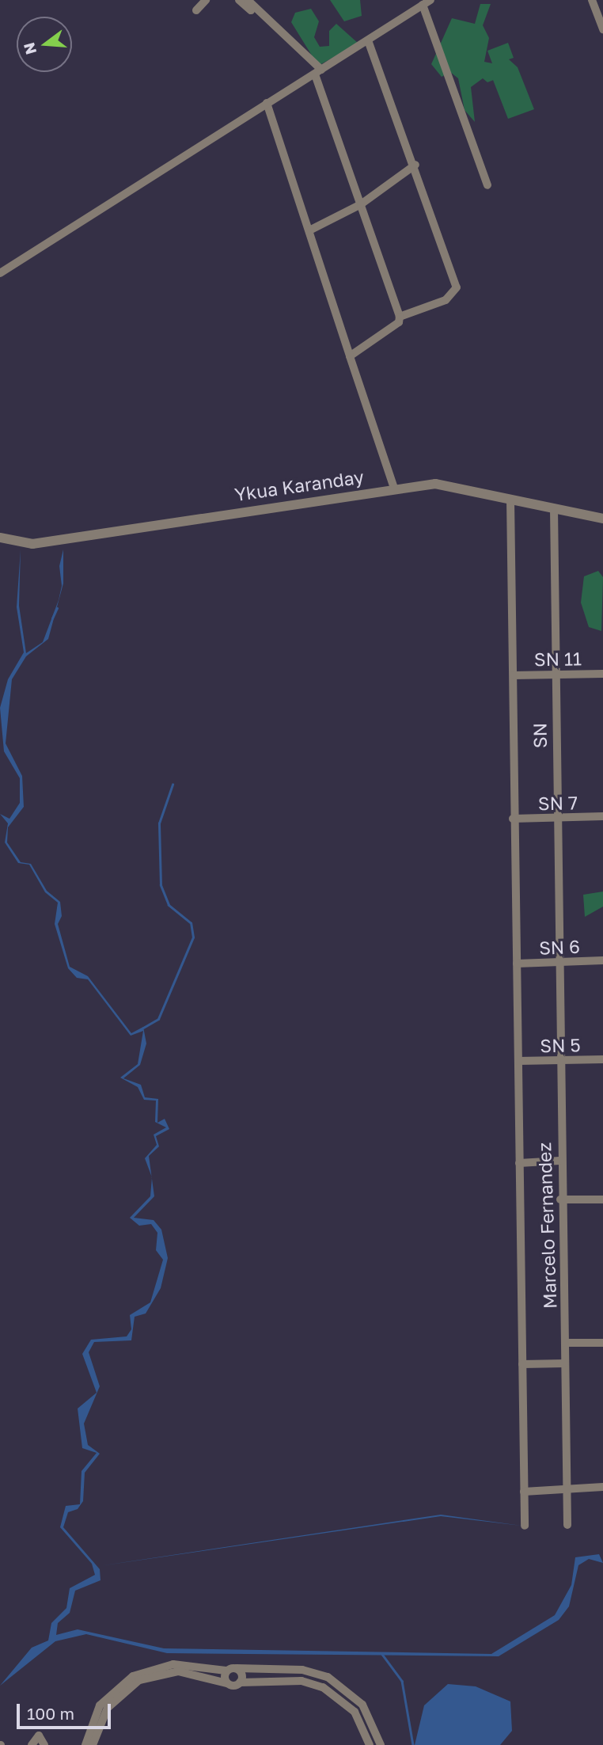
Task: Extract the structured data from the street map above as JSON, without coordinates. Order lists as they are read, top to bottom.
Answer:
{
  "streets": {
    "street": [
      "Ykua Karanday",
      "SN 11",
      "SN",
      "SN 7",
      "SN 6",
      "SN 5",
      "Marcelo Fernandez"
    ]
  },
  "crossings": [
    ["Ykua Karanday", "SN"],
    ["SN 11", "SN"],
    ["SN", "SN 7"],
    ["SN", "SN 6"],
    ["SN", "Marcelo Fernandez"],
    ["SN 6", "Marcelo Fernandez"],
    ["SN 5", "Marcelo Fernandez"]
  ],
  "scale_bar": "100 m",
  "north": "left"
}
